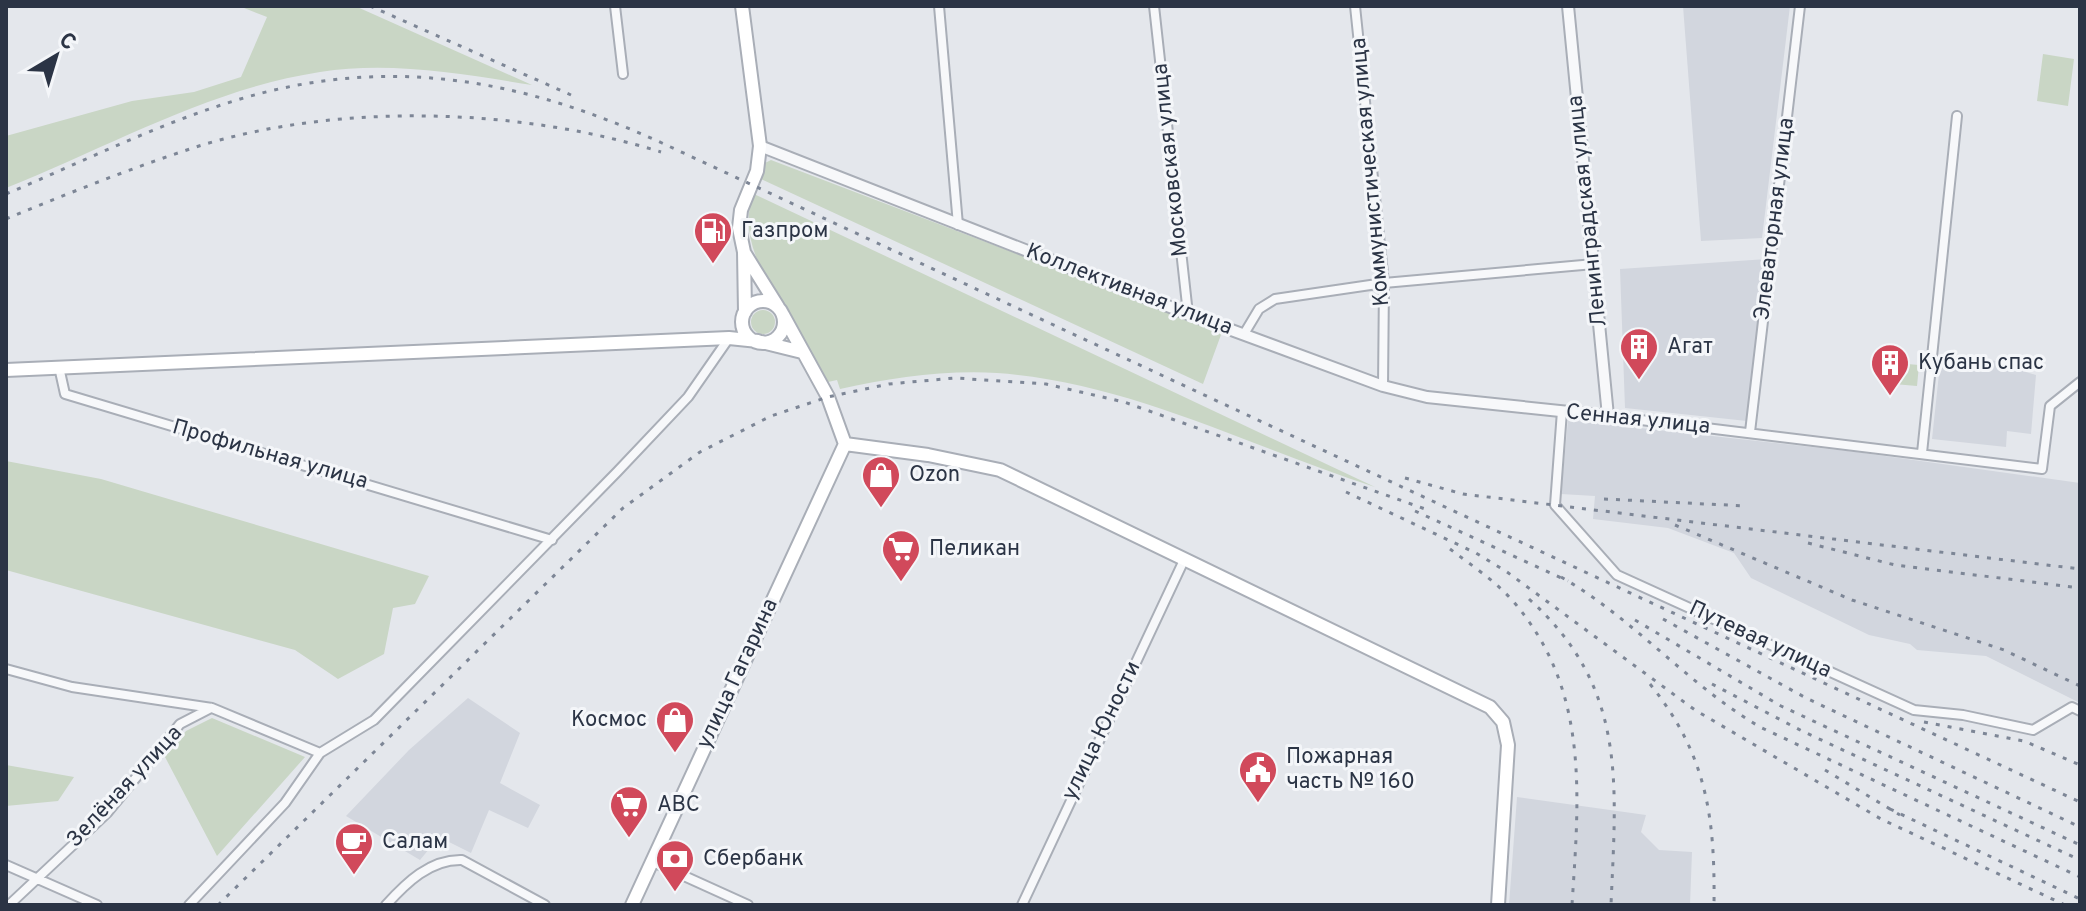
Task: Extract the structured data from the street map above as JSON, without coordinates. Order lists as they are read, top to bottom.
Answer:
{
  "streets": {
    "main road": ["улица Гагарина"],
    "street": [
      "Московская улица",
      "Коммунистическая улица",
      "Ленинградская улица",
      "Элеваторная улица",
      "Коллективная улица",
      "Сенная улица",
      "Профильная улица",
      "Путевая улица",
      "улица Юности",
      "Зелёная улица"
    ]
  },
  "crossings": [
    ["Московская улица", "Коллективная улица"],
    ["Коммунистическая улица", "Коллективная улица"],
    ["Коммунистическая улица", "Сенная улица"],
    ["Ленинградская улица", "Коллективная улица"],
    ["Ленинградская улица", "Сенная улица"],
    ["Элеваторная улица", "Сенная улица"],
    ["Коллективная улица", "Сенная улица"],
    ["Сенная улица", "Путевая улица"]
  ],
  "places": {
    "fuel station": ["Газпром"],
    "building": ["Агат", "Кубань спас"],
    "shop": ["Ozon", "Космос"],
    "supermarket": ["Пеликан", "ABC"],
    "public building": ["Пожарная часть № 160"],
    "cafe": ["Салам"],
    "bank": ["Сбербанк"]
  },
  "north": "top right"
}
